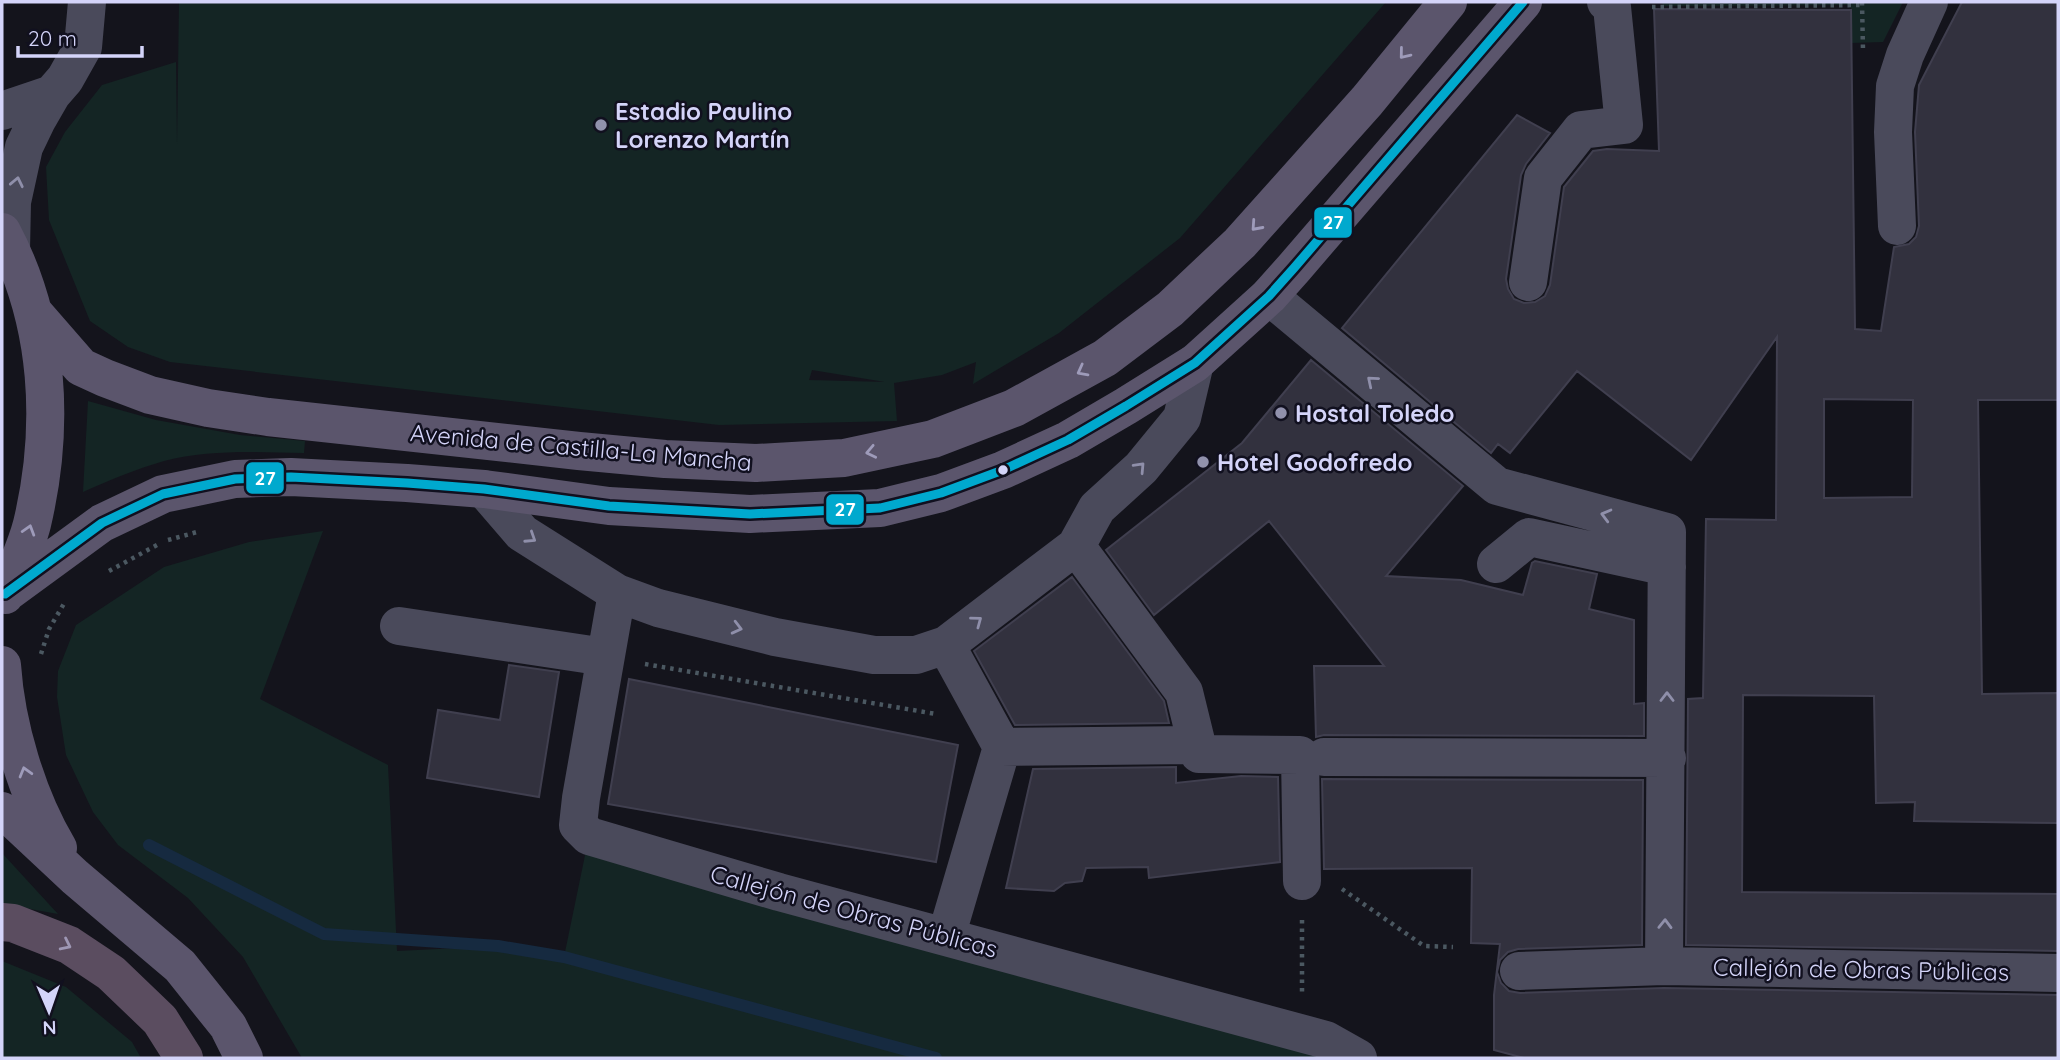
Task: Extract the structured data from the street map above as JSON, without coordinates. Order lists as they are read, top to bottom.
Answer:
{
  "streets": {
    "main road": ["Avenida de Castilla-La Mancha"],
    "street": ["Callejón de Obras Públicas"]
  },
  "places": ["Estadio Paulino Lorenzo Martín", "Hostal Toledo", "Hotel Godofredo"],
  "lines": ["transit line 27"],
  "scale_bar": "20 m",
  "north": "bottom"
}
